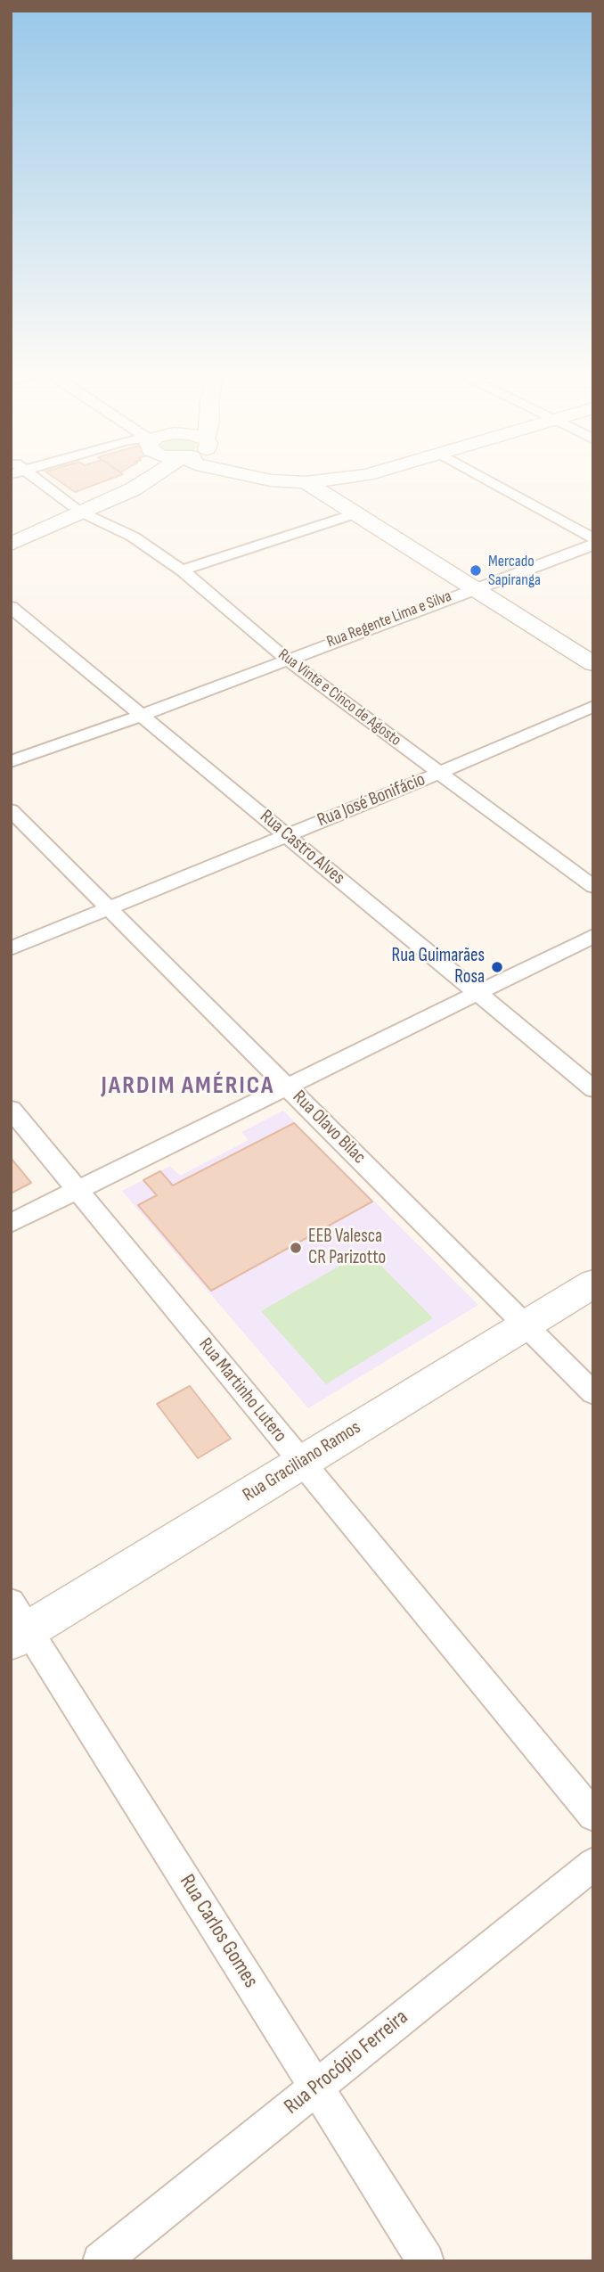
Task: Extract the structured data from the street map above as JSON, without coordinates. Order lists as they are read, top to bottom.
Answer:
{
  "streets": {
    "street": [
      "Rua Regente Lima e Silva",
      "Rua Vinte e Cinco de Agosto",
      "Rua José Bonifácio",
      "Rua Castro Alves",
      "Rua Olavo Bilac",
      "Rua Martinho Lutero",
      "Rua Graciliano Ramos",
      "Rua Carlos Gomes",
      "Rua Procópio Ferreira"
    ]
  },
  "crossings": [
    ["Rua Regente Lima e Silva", "Rua Vinte e Cinco de Agosto"],
    ["Rua Regente Lima e Silva", "Rua Castro Alves"],
    ["Rua Vinte e Cinco de Agosto", "Rua José Bonifácio"],
    ["Rua José Bonifácio", "Rua Castro Alves"],
    ["Rua José Bonifácio", "Rua Olavo Bilac"],
    ["Rua Olavo Bilac", "Rua Graciliano Ramos"],
    ["Rua Martinho Lutero", "Rua Graciliano Ramos"],
    ["Rua Graciliano Ramos", "Rua Carlos Gomes"],
    ["Rua Carlos Gomes", "Rua Procópio Ferreira"]
  ],
  "districts": ["JARDIM AMÉRICA"],
  "places": ["Mercado Sapiranga", "Rua Guimarães Rosa", "EEB Valesca CR Parizotto"]
}
